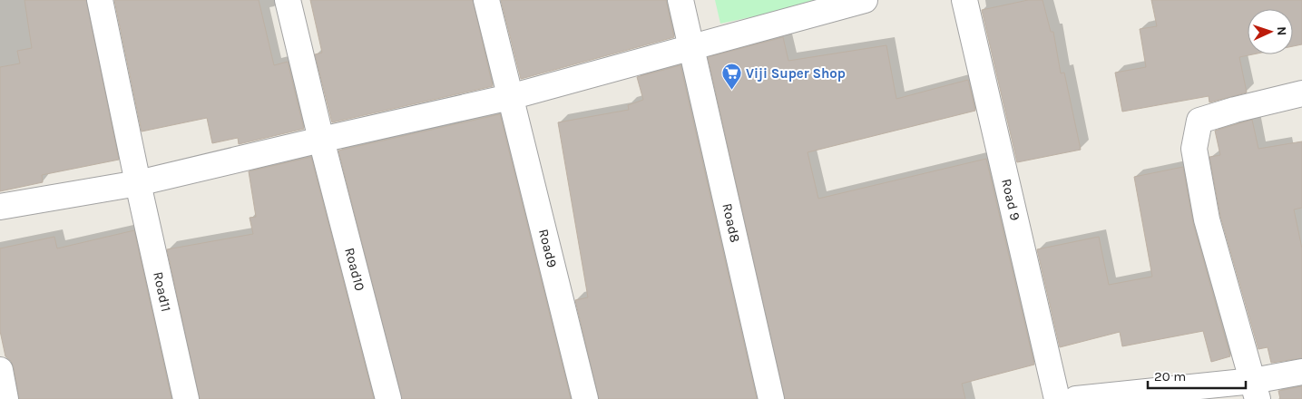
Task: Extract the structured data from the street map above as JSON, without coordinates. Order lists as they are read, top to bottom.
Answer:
{
  "streets": {
    "street": [
      "Road 9",
      "Road8",
      "Road9",
      "Road10",
      "Road11"
    ]
  },
  "places": {
    "supermarket": ["Viji Super Shop"]
  },
  "scale_bar": "20 m",
  "north": "right"
}
